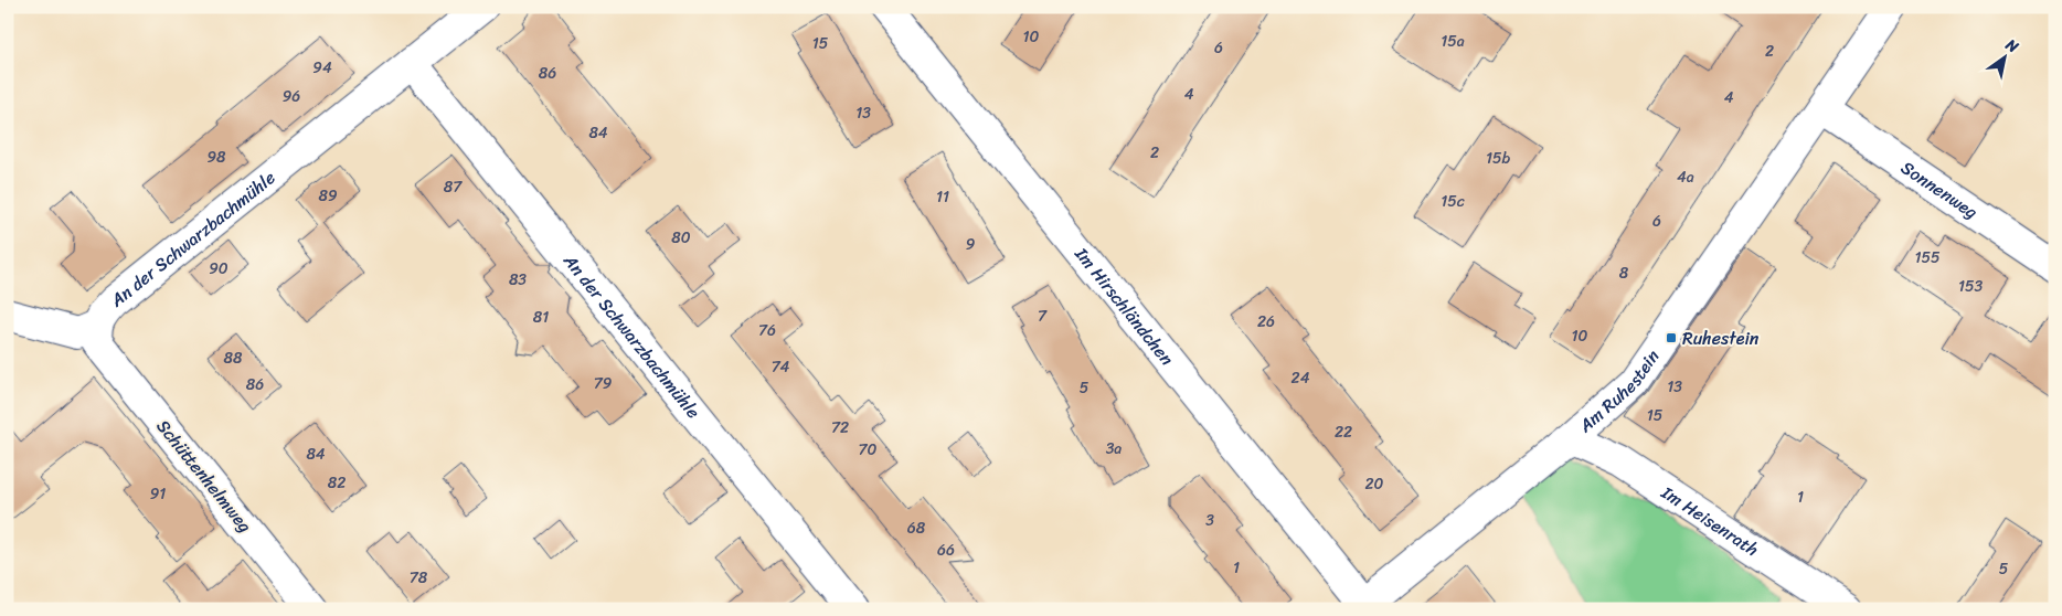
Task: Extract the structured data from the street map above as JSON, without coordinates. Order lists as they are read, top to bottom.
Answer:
{
  "streets": {
    "street": [
      "Sonnenweg",
      "An der Schwarzbachmühle",
      "Im Hirschländchen",
      "Am Ruhestein",
      "Schüttenhelmweg",
      "Im Heisenrath"
    ]
  },
  "crossings": [
    ["Sonnenweg", "Am Ruhestein"],
    ["An der Schwarzbachmühle", "Schüttenhelmweg"],
    ["Im Hirschländchen", "Am Ruhestein"],
    ["Am Ruhestein", "Im Heisenrath"]
  ],
  "places": {
    "transit": ["Ruhestein"]
  },
  "house_numbers": [
    "10",
    "15a",
    "15",
    "6",
    "2",
    "94",
    "86",
    "4",
    "96",
    "4",
    "13",
    "84",
    "2",
    "98",
    "15b",
    "4a",
    "87",
    "89",
    "11",
    "15c",
    "6",
    "80",
    "9",
    "155",
    "90",
    "8",
    "83",
    "153",
    "7",
    "81",
    "26",
    "76",
    "10",
    "88",
    "74",
    "24",
    "79",
    "86",
    "13",
    "5",
    "15",
    "72",
    "22",
    "3a",
    "70",
    "84",
    "82",
    "20",
    "91",
    "1",
    "3",
    "68",
    "66",
    "1",
    "5",
    "78"
  ],
  "north": "top right"
}
